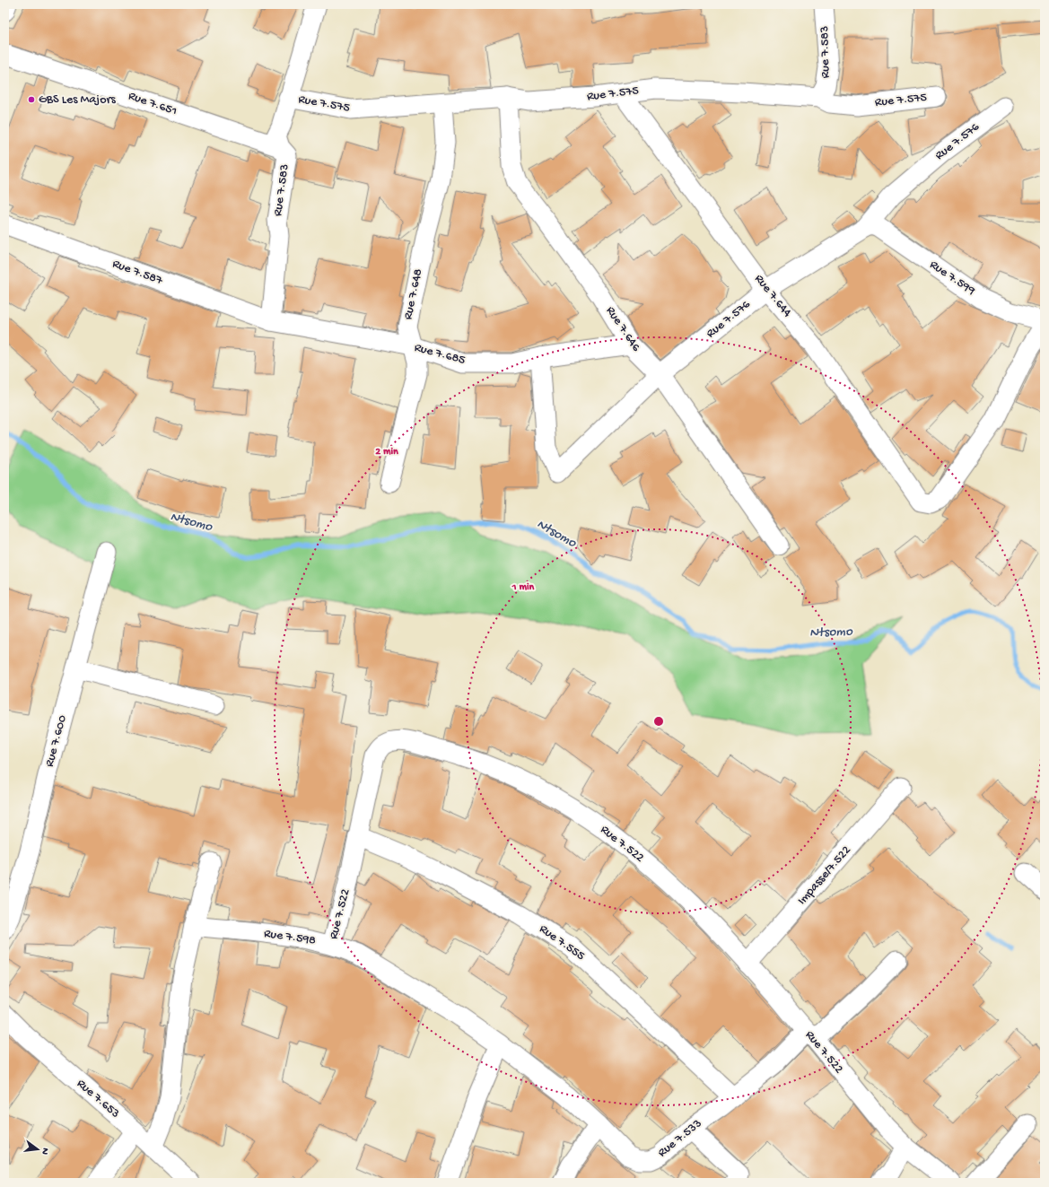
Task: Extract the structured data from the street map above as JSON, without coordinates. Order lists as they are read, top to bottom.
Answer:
{
  "streets": {
    "street": [
      "Rue 7.583",
      "Rue 7.575",
      "Rue 7.651",
      "Rue 7.576",
      "Rue 7.587",
      "Rue 7.599",
      "Rue 7.648",
      "Rue 7.644",
      "Rue 7.646",
      "Rue 7.685",
      "Rue 7.600",
      "Rue 7.522",
      "Impasse/7.522",
      "Rue 7.598",
      "Rue 7.555",
      "Rue 7.653",
      "Rue 7.533"
    ]
  },
  "crossings": [
    ["Rue 7.583", "Rue 7.575"],
    ["Rue 7.583", "Rue 7.651"],
    ["Rue 7.583", "Rue 7.587"],
    ["Rue 7.583", "Rue 7.685"],
    ["Rue 7.575", "Rue 7.648"],
    ["Rue 7.575", "Rue 7.644"],
    ["Rue 7.575", "Rue 7.646"],
    ["Rue 7.576", "Rue 7.599"],
    ["Rue 7.576", "Rue 7.644"],
    ["Rue 7.576", "Rue 7.646"],
    ["Rue 7.576", "Rue 7.685"],
    ["Rue 7.587", "Rue 7.685"],
    ["Rue 7.648", "Rue 7.685"],
    ["Rue 7.646", "Rue 7.685"],
    ["Rue 7.522", "Impasse/7.522"],
    ["Rue 7.522", "Rue 7.598"],
    ["Rue 7.522", "Rue 7.555"],
    ["Rue 7.522", "Rue 7.533"],
    ["Rue 7.598", "Rue 7.533"],
    ["Rue 7.555", "Rue 7.533"]
  ],
  "water": ["Ntsomo"],
  "places": ["GBS Les Majors"],
  "north": "right",
  "rings": ["2 min", "1 min"]
}
